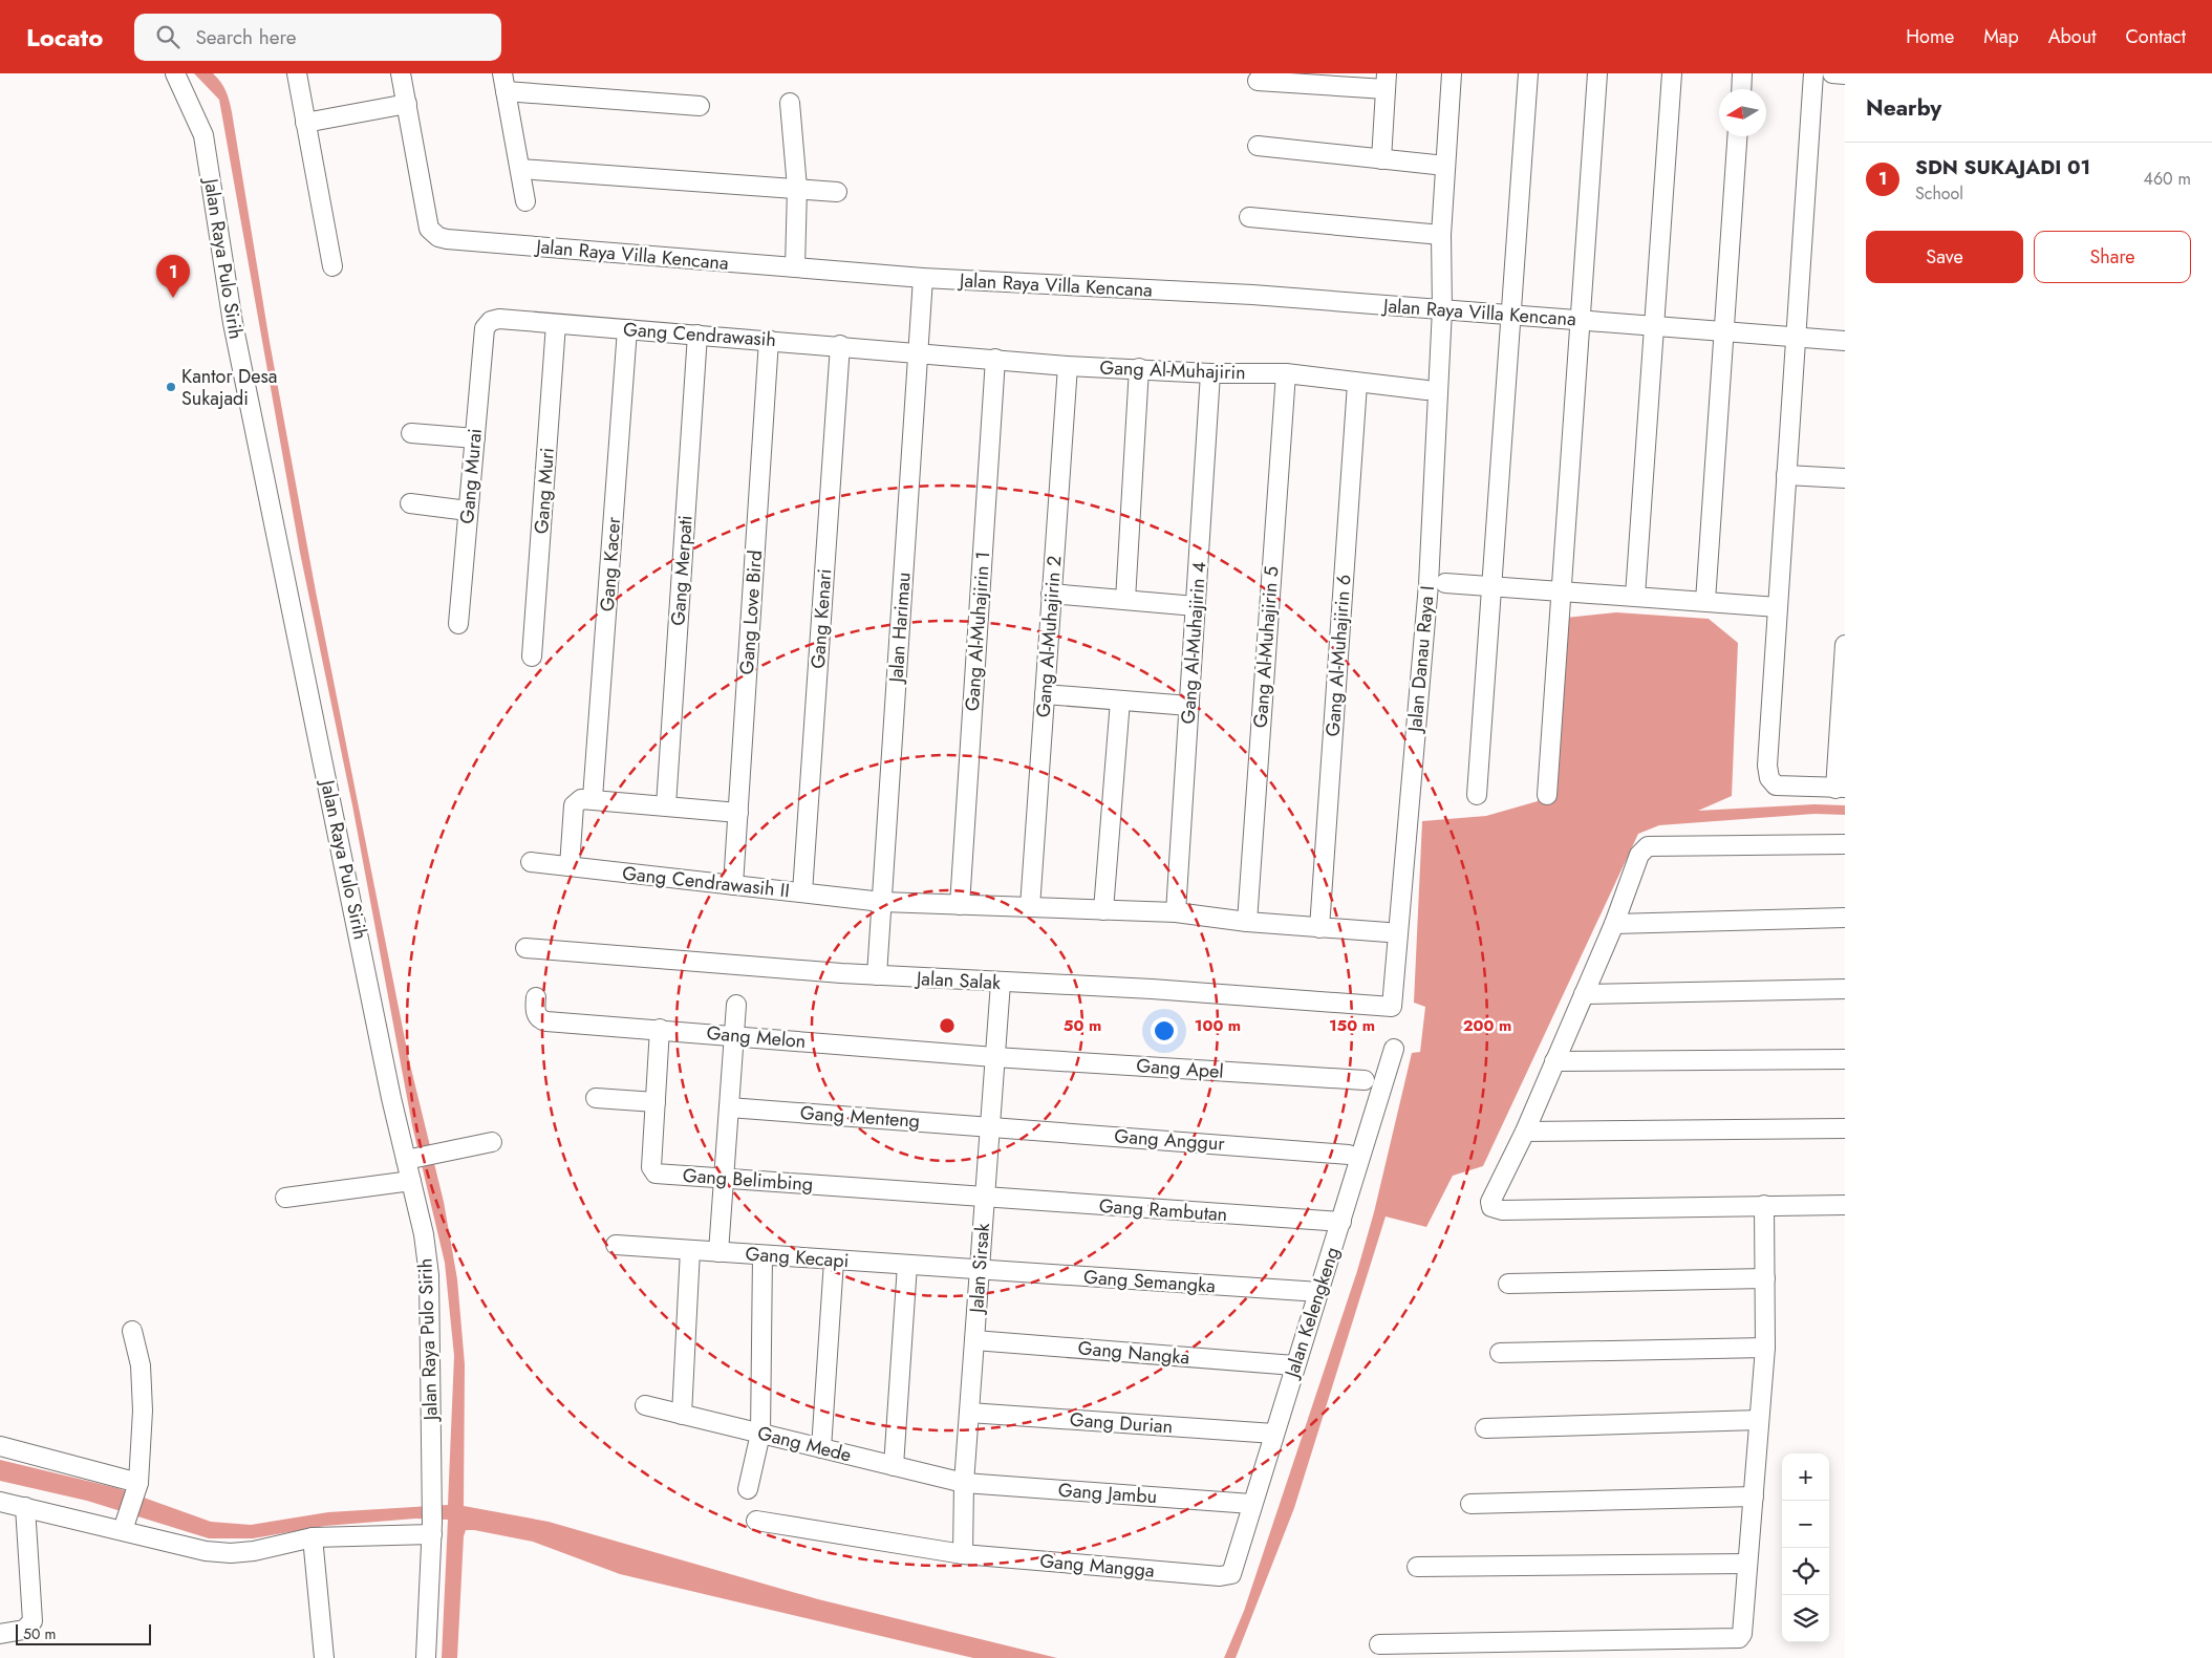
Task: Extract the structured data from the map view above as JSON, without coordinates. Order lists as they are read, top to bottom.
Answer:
{
  "streets": {
    "street": [
      "Jalan Raya Villa Kencana",
      "Jalan Raya Pulo Sirih",
      "Gang Cendrawasih",
      "Gang Al-Muhajirin",
      "Gang Murai",
      "Gang Muri",
      "Gang Kacer",
      "Gang Merpati",
      "Gang Love Bird",
      "Gang Kenari",
      "Jalan Harimau",
      "Gang Al-Muhajirin 1",
      "Gang Al-Muhajirin 2",
      "Gang Al-Muhajirin 4",
      "Gang Al-Muhajirin 5",
      "Gang Al-Muhajirin 6",
      "Jalan Danau Raya I",
      "Gang Cendrawasih II",
      "Jalan Salak",
      "Gang Melon",
      "Gang Apel",
      "Gang Menteng",
      "Gang Anggur",
      "Gang Belimbing",
      "Gang Rambutan",
      "Gang Kecapi",
      "Jalan Sirsak",
      "Gang Semangka",
      "Jalan Kelengkeng",
      "Gang Nangka",
      "Gang Durian",
      "Gang Mede",
      "Gang Jambu",
      "Gang Mangga"
    ]
  },
  "crossings": [
    ["Jalan Raya Villa Kencana", "Jalan Harimau"],
    ["Jalan Raya Villa Kencana", "Jalan Danau Raya I"],
    ["Gang Cendrawasih", "Gang Al-Muhajirin"],
    ["Gang Cendrawasih", "Gang Murai"],
    ["Gang Cendrawasih", "Gang Muri"],
    ["Gang Cendrawasih", "Gang Kacer"],
    ["Gang Cendrawasih", "Gang Merpati"],
    ["Gang Cendrawasih", "Gang Love Bird"],
    ["Gang Cendrawasih", "Gang Kenari"],
    ["Gang Cendrawasih", "Jalan Harimau"],
    ["Gang Al-Muhajirin", "Jalan Harimau"],
    ["Gang Al-Muhajirin", "Gang Al-Muhajirin 1"],
    ["Gang Al-Muhajirin", "Gang Al-Muhajirin 2"],
    ["Gang Al-Muhajirin", "Gang Al-Muhajirin 4"],
    ["Gang Al-Muhajirin", "Gang Al-Muhajirin 5"],
    ["Gang Al-Muhajirin", "Gang Al-Muhajirin 6"],
    ["Gang Love Bird", "Gang Cendrawasih II"],
    ["Gang Kenari", "Gang Cendrawasih II"],
    ["Jalan Harimau", "Gang Cendrawasih II"],
    ["Jalan Harimau", "Jalan Salak"],
    ["Gang Al-Muhajirin 1", "Gang Cendrawasih II"],
    ["Gang Al-Muhajirin 2", "Gang Cendrawasih II"],
    ["Gang Al-Muhajirin 4", "Gang Cendrawasih II"],
    ["Gang Al-Muhajirin 5", "Gang Cendrawasih II"],
    ["Gang Al-Muhajirin 6", "Gang Cendrawasih II"],
    ["Jalan Danau Raya I", "Jalan Salak"],
    ["Jalan Salak", "Jalan Sirsak"],
    ["Gang Melon", "Gang Apel"],
    ["Gang Melon", "Gang Belimbing"],
    ["Gang Melon", "Jalan Sirsak"],
    ["Gang Apel", "Jalan Sirsak"],
    ["Gang Menteng", "Gang Anggur"],
    ["Gang Menteng", "Jalan Sirsak"],
    ["Gang Anggur", "Jalan Sirsak"],
    ["Gang Belimbing", "Gang Rambutan"],
    ["Gang Belimbing", "Jalan Sirsak"],
    ["Gang Rambutan", "Jalan Sirsak"],
    ["Gang Rambutan", "Jalan Kelengkeng"],
    ["Gang Kecapi", "Jalan Sirsak"],
    ["Gang Kecapi", "Gang Semangka"],
    ["Jalan Sirsak", "Gang Semangka"],
    ["Jalan Sirsak", "Gang Nangka"],
    ["Jalan Sirsak", "Gang Durian"],
    ["Jalan Sirsak", "Gang Mede"],
    ["Jalan Sirsak", "Gang Jambu"],
    ["Jalan Sirsak", "Gang Mangga"],
    ["Gang Semangka", "Jalan Kelengkeng"],
    ["Jalan Kelengkeng", "Gang Nangka"],
    ["Jalan Kelengkeng", "Gang Durian"],
    ["Jalan Kelengkeng", "Gang Jambu"],
    ["Jalan Kelengkeng", "Gang Mangga"],
    ["Gang Mede", "Gang Jambu"]
  ],
  "places": ["Kantor Desa Sukajadi"],
  "scale_bar": "50 m",
  "north": "left",
  "page": {
    "header": "Locato",
    "search": "Search here",
    "nav": [
      "Home",
      "Map",
      "About",
      "Contact"
    ],
    "heading": "Nearby",
    "list": [
      {
        "mark": "1",
        "name": "SDN SUKAJADI 01",
        "note": "School",
        "value": "460 m"
      }
    ],
    "buttons": ["Save", "Share"],
    "pins": "1",
    "map_buttons": ["+", "−"],
    "scale": "50 m"
  },
  "rings": [
    "50 m",
    "100 m",
    "150 m",
    "200 m"
  ]
}
